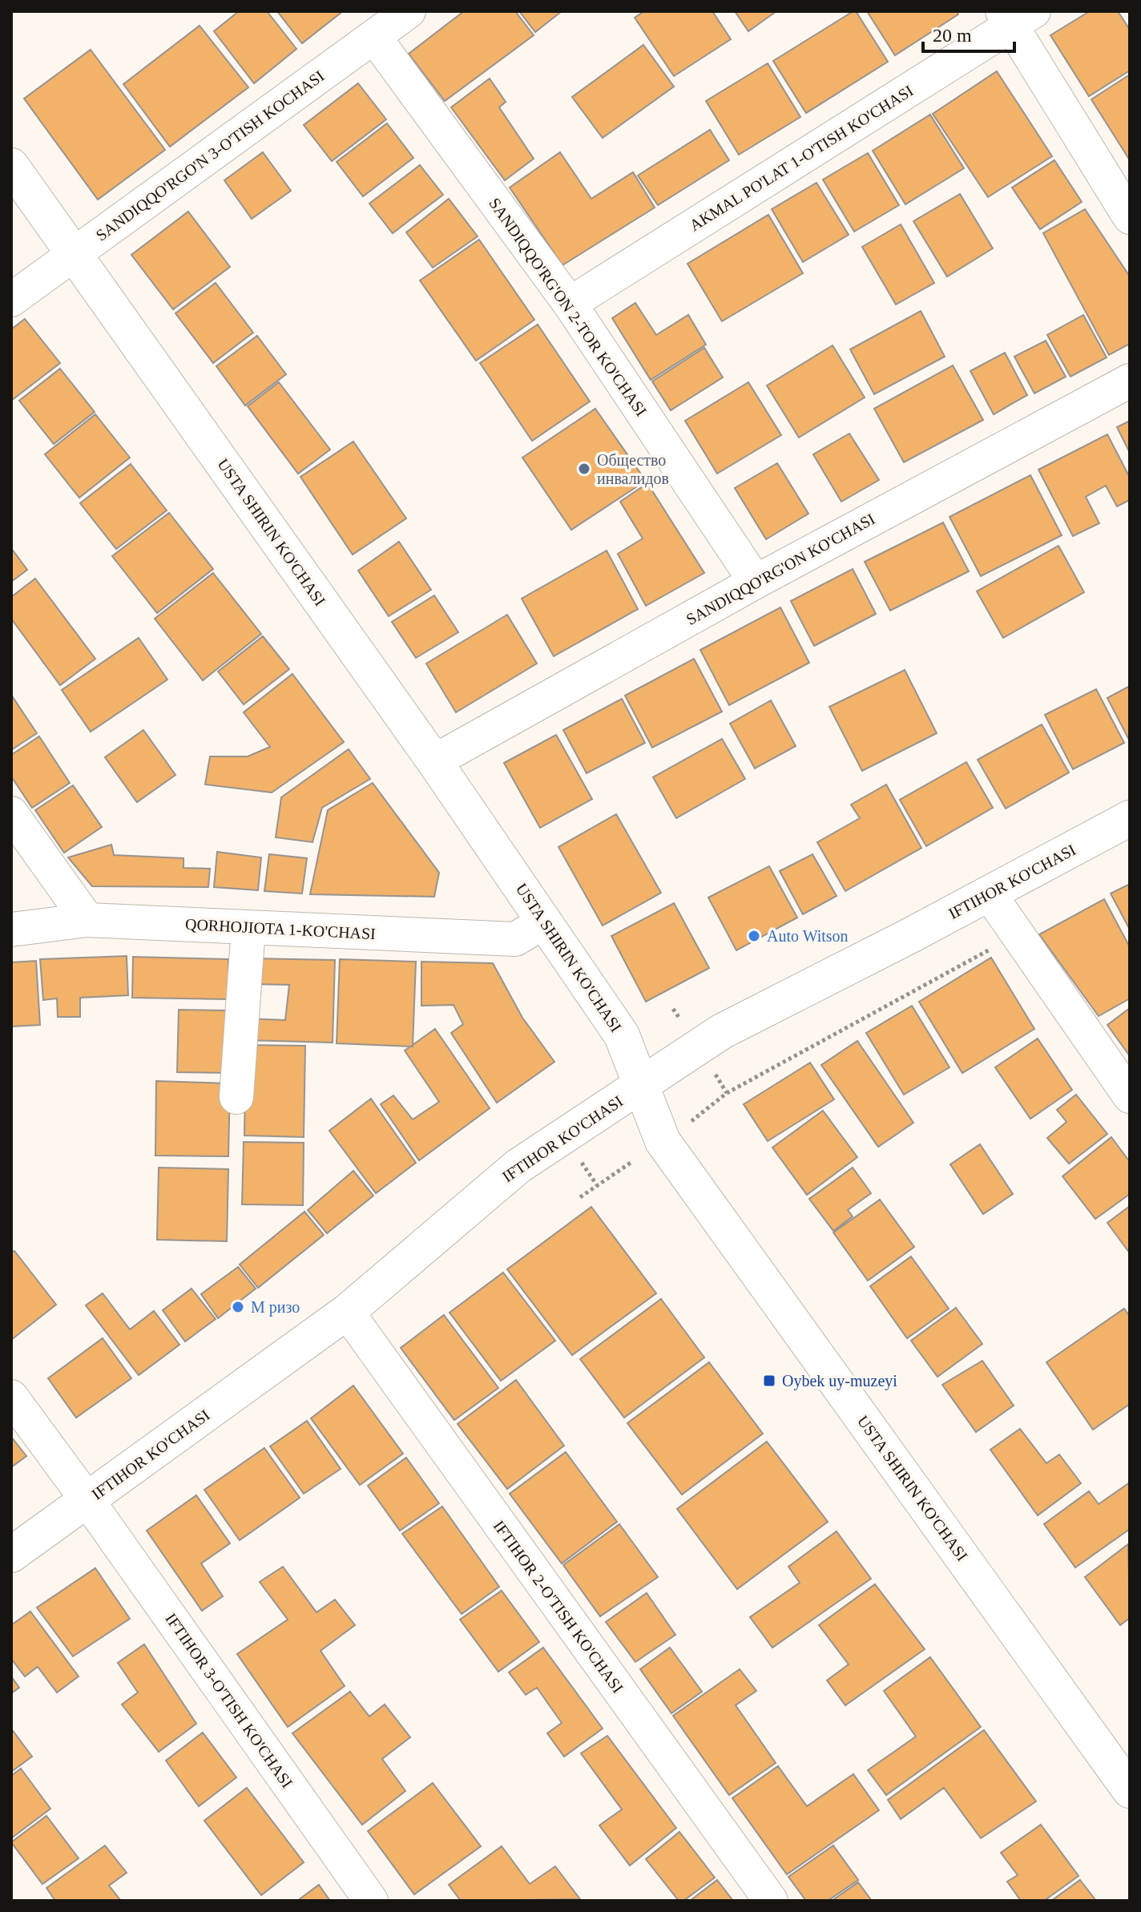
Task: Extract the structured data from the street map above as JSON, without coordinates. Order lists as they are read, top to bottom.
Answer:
{
  "streets": {
    "main road": ["USTA SHIRIN KO'CHASI", "IFTIHOR KO'CHASI"],
    "street": [
      "SANDIQQO'RGO'N 3-O'TISH KOCHASI",
      "AKMAL PO'LAT 1-O'TISH KO'CHASI",
      "SANDIQQO'RG'ON 2-TOR KO'CHASI",
      "SANDIQQO'RG'ON KO'CHASI",
      "QORHOJIOTA 1-KO'CHASI",
      "IFTIHOR 2-O'TISH KO'CHASI",
      "IFTIHOR 3-O'TISH KO'CHASI"
    ]
  },
  "crossings": [
    ["SANDIQQO'RGO'N 3-O'TISH KOCHASI", "SANDIQQO'RG'ON 2-TOR KO'CHASI"],
    ["SANDIQQO'RGO'N 3-O'TISH KOCHASI", "USTA SHIRIN KO'CHASI"],
    ["AKMAL PO'LAT 1-O'TISH KO'CHASI", "SANDIQQO'RG'ON 2-TOR KO'CHASI"],
    ["SANDIQQO'RG'ON 2-TOR KO'CHASI", "SANDIQQO'RG'ON KO'CHASI"],
    ["USTA SHIRIN KO'CHASI", "SANDIQQO'RG'ON KO'CHASI"],
    ["USTA SHIRIN KO'CHASI", "IFTIHOR KO'CHASI"],
    ["USTA SHIRIN KO'CHASI", "QORHOJIOTA 1-KO'CHASI"],
    ["IFTIHOR KO'CHASI", "IFTIHOR 2-O'TISH KO'CHASI"],
    ["IFTIHOR KO'CHASI", "IFTIHOR 3-O'TISH KO'CHASI"]
  ],
  "places": {
    "other": ["Общество инвалидов", "Auto Witson", "М ризо"],
    "transit": ["Oybek uy-muzeyi"]
  },
  "scale_bar": "20 m"
}
